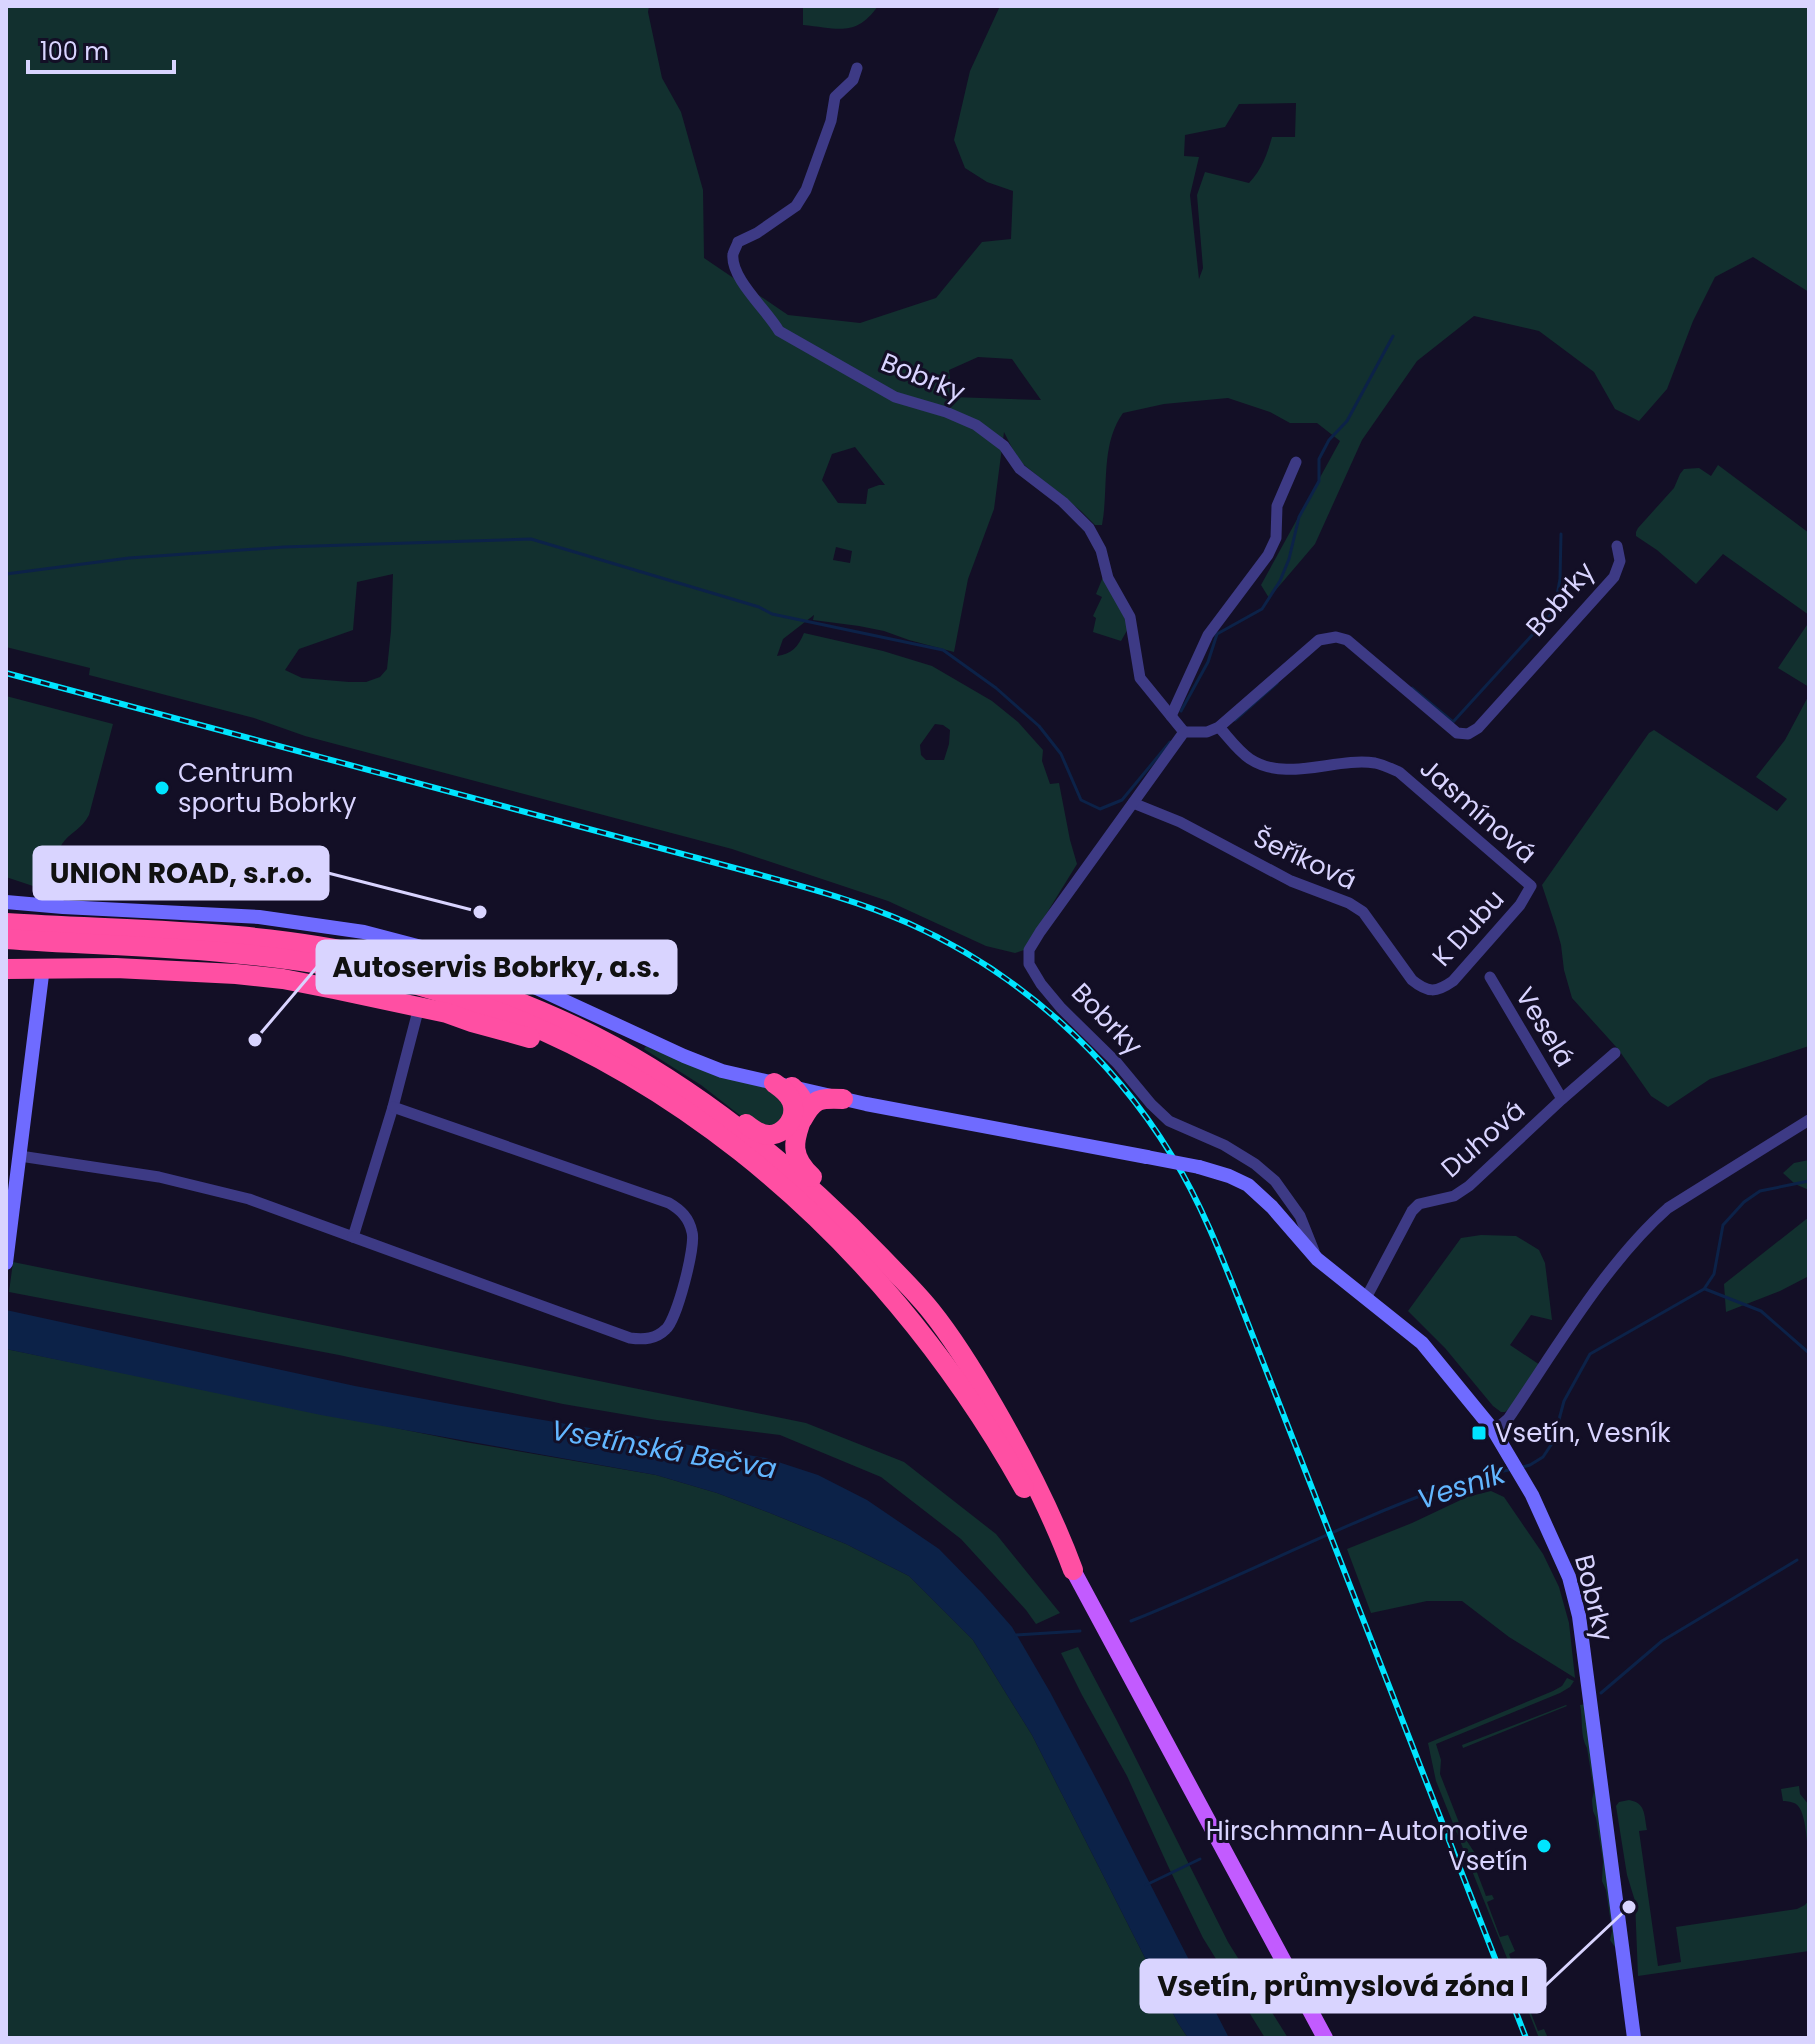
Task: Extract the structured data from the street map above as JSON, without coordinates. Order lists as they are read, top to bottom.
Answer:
{
  "streets": {
    "street": [
      "Bobrky",
      "Jasmínová",
      "Šeříková",
      "K Dubu",
      "Veselá",
      "Duhová"
    ]
  },
  "crossings": [
    ["Bobrky", "Jasmínová"],
    ["Bobrky", "Šeříková"],
    ["Bobrky", "Duhová"],
    ["Jasmínová", "K Dubu"],
    ["Šeříková", "K Dubu"],
    ["Veselá", "Duhová"]
  ],
  "water": ["Vsetínská Bečva", "Vesník"],
  "places": {
    "other": [
      "Centrum sportu Bobrky",
      "UNION ROAD, s.r.o.",
      "Autoservis Bobrky, a.s.",
      "Hirschmann-Automotive Vsetín",
      "Vsetín, průmyslová zóna I"
    ],
    "transit": ["Vsetín, Vesník"]
  },
  "scale_bar": "100 m"
}
